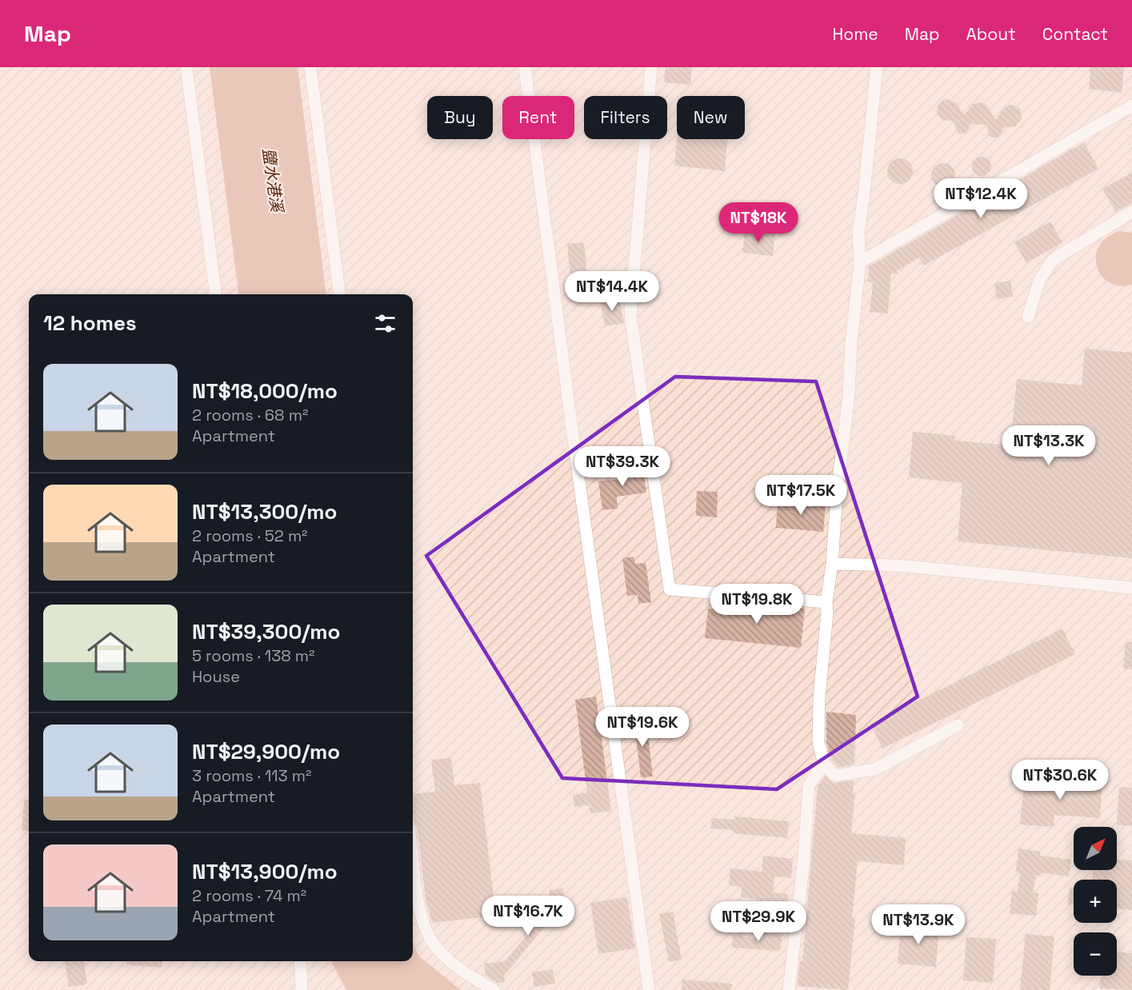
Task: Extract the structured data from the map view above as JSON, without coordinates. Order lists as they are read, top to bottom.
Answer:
{
  "water": ["鹽水港溪"],
  "north": "top right",
  "page": {
    "header": "Map",
    "nav": [
      "Home",
      "Map",
      "About",
      "Contact"
    ],
    "chip": [
      "Buy",
      "Rent",
      "Filters",
      "New"
    ],
    "price": [
      "NT$12.4K",
      "NT$18K",
      "NT$14.4K",
      "NT$13.3K",
      "NT$39.3K",
      "NT$17.5K",
      "NT$19.8K",
      "NT$19.6K",
      "NT$30.6K",
      "NT$16.7K",
      "NT$29.9K",
      "NT$13.9K"
    ],
    "heading": "12 homes",
    "list": [
      {
        "name": "NT$18,000/mo",
        "note": "2 rooms · 68 m² · Apartment"
      },
      {
        "name": "NT$13,300/mo",
        "note": "2 rooms · 52 m² · Apartment"
      },
      {
        "name": "NT$39,300/mo",
        "note": "5 rooms · 138 m² · House"
      },
      {
        "name": "NT$29,900/mo",
        "note": "3 rooms · 113 m² · Apartment"
      },
      {
        "name": "NT$13,900/mo",
        "note": "2 rooms · 74 m² · Apartment"
      }
    ],
    "map_buttons": ["+", "−"]
  }
}
